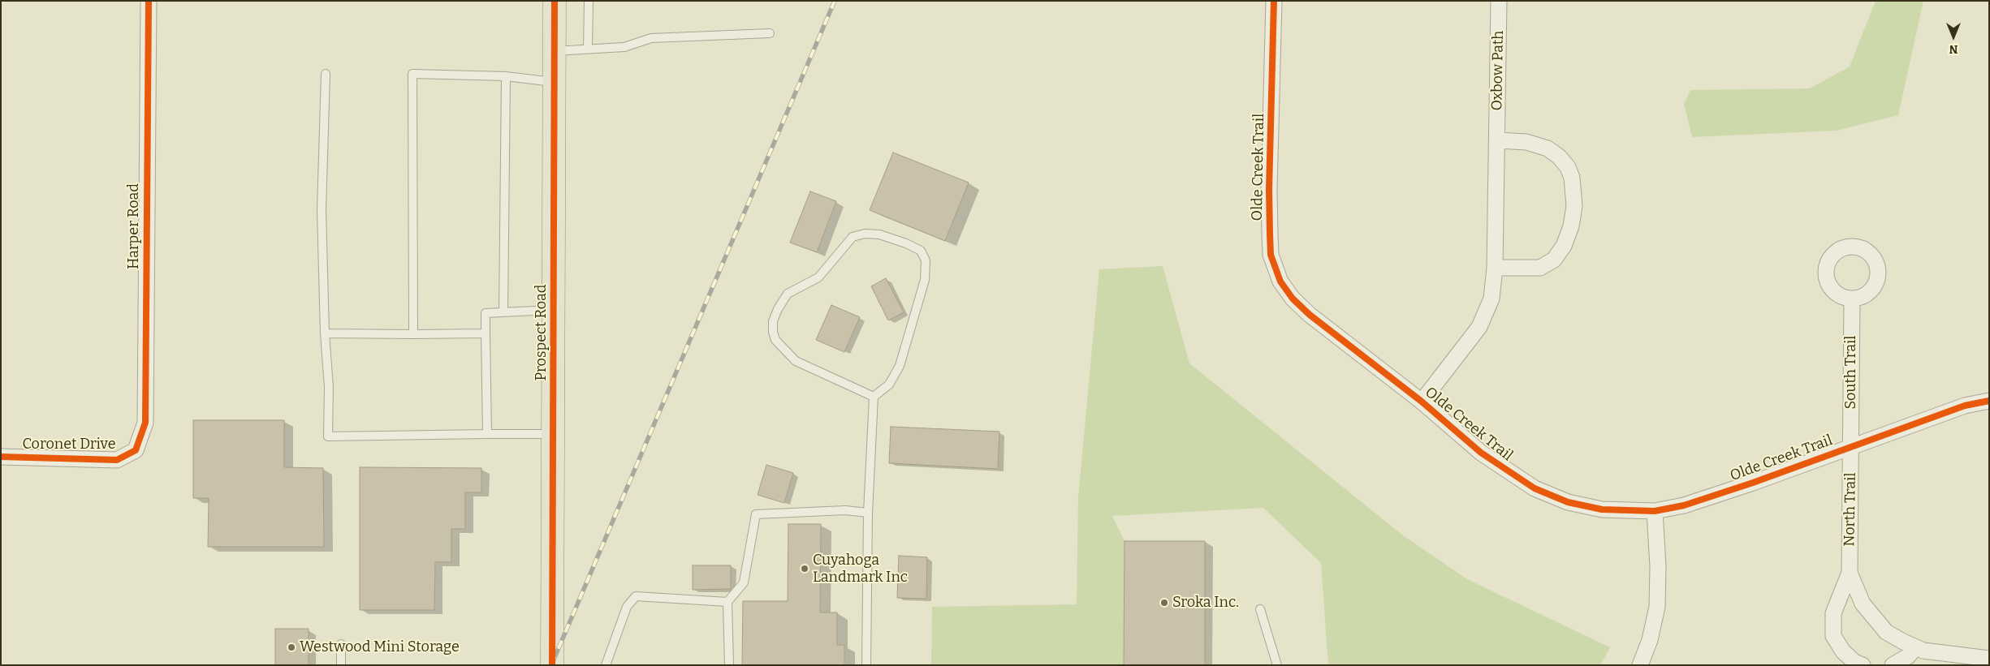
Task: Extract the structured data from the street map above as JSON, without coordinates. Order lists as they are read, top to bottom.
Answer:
{
  "streets": {
    "main road": ["Prospect Road"],
    "street": [
      "Oxbow Path",
      "Olde Creek Trail",
      "Harper Road",
      "South Trail",
      "Coronet Drive",
      "North Trail"
    ]
  },
  "crossings": [
    ["Oxbow Path", "Olde Creek Trail"],
    ["Olde Creek Trail", "South Trail"],
    ["Olde Creek Trail", "North Trail"],
    ["Harper Road", "Coronet Drive"],
    ["South Trail", "North Trail"]
  ],
  "places": ["Cuyahoga Landmark Inc", "Sroka Inc.", "Westwood Mini Storage"],
  "north": "bottom"
}
